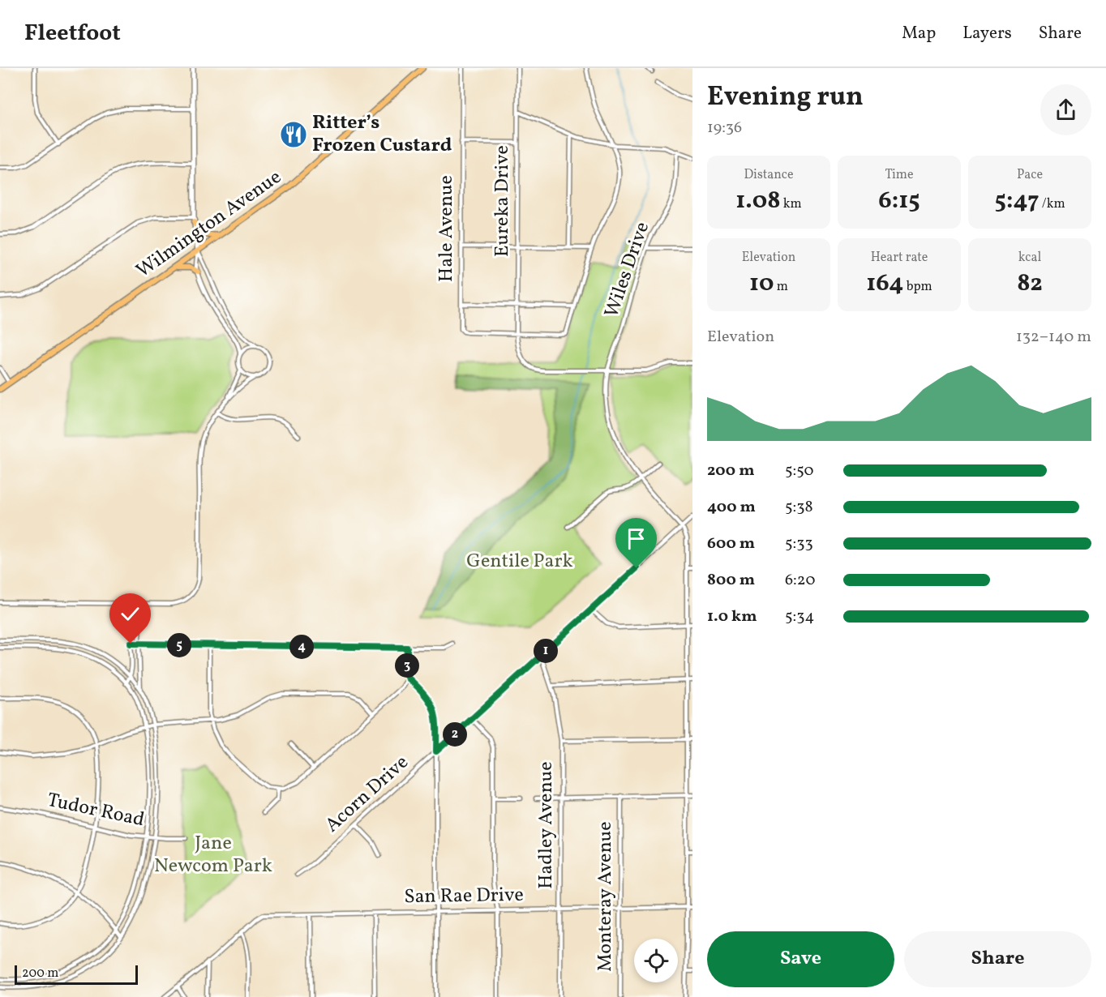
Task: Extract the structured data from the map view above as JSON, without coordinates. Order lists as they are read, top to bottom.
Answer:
{
  "streets": {
    "main road": ["Wilmington Avenue"],
    "street": [
      "Eureka Drive",
      "Hale Avenue",
      "Wiles Drive",
      "Acorn Drive",
      "Tudor Road",
      "Hadley Avenue",
      "San Rae Drive",
      "Monteray Avenue"
    ]
  },
  "crossings": [
    ["Eureka Drive", "Hale Avenue"],
    ["Eureka Drive", "Wiles Drive"],
    ["Wiles Drive", "Acorn Drive"],
    ["Acorn Drive", "Hadley Avenue"],
    ["Hadley Avenue", "San Rae Drive"],
    ["San Rae Drive", "Monteray Avenue"]
  ],
  "parks": ["Gentile Park", "Jane Newcom Park"],
  "places": {
    "restaurant": ["Ritter’s Frozen Custard"]
  },
  "scale_bar": "200 m",
  "page": {
    "header": "Fleetfoot",
    "nav": ["Map", "Layers", "Share"],
    "heading": ["Evening run", "19:36"],
    "stats": [
      ["Distance", "1.08 km"],
      ["Time", "6:15"],
      ["Pace", "5:47 /km"],
      ["Elevation", "10 m"],
      ["Heart rate", "164 bpm"],
      ["kcal", "82"]
    ],
    "chart": ["Elevation", "132–140 m"],
    "list": [
      {
        "name": "200 m",
        "note": "5:50"
      },
      {
        "name": "400 m",
        "note": "5:38"
      },
      {
        "name": "600 m",
        "note": "5:33"
      },
      {
        "name": "800 m",
        "note": "6:20"
      },
      {
        "name": "1.0 km",
        "note": "5:34"
      }
    ],
    "pins": [
      "5",
      "4",
      "1",
      "3",
      "2"
    ],
    "buttons": ["Save", "Share"],
    "scale": "200 m"
  }
}
